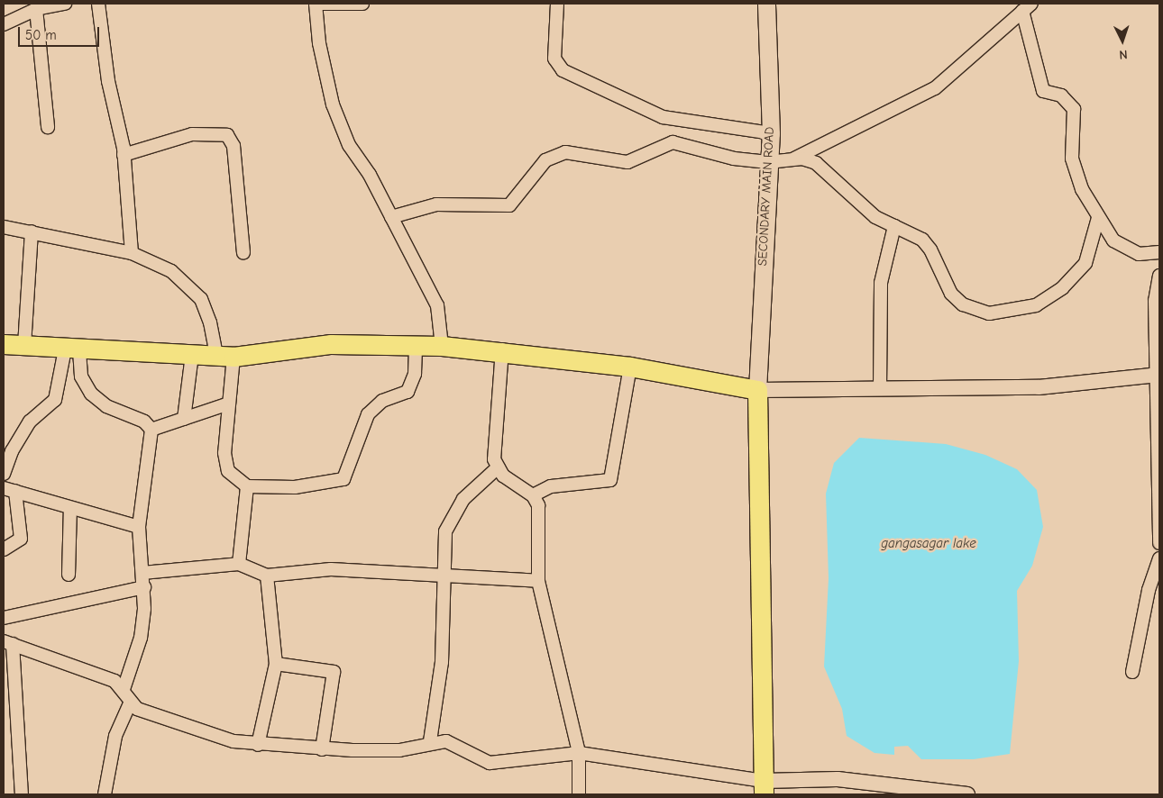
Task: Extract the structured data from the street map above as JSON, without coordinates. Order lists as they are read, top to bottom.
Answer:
{
  "streets": {
    "main road": ["SECONDARY MAIN ROAD"]
  },
  "water": ["gangasagar lake"],
  "scale_bar": "50 m",
  "north": "bottom"
}
